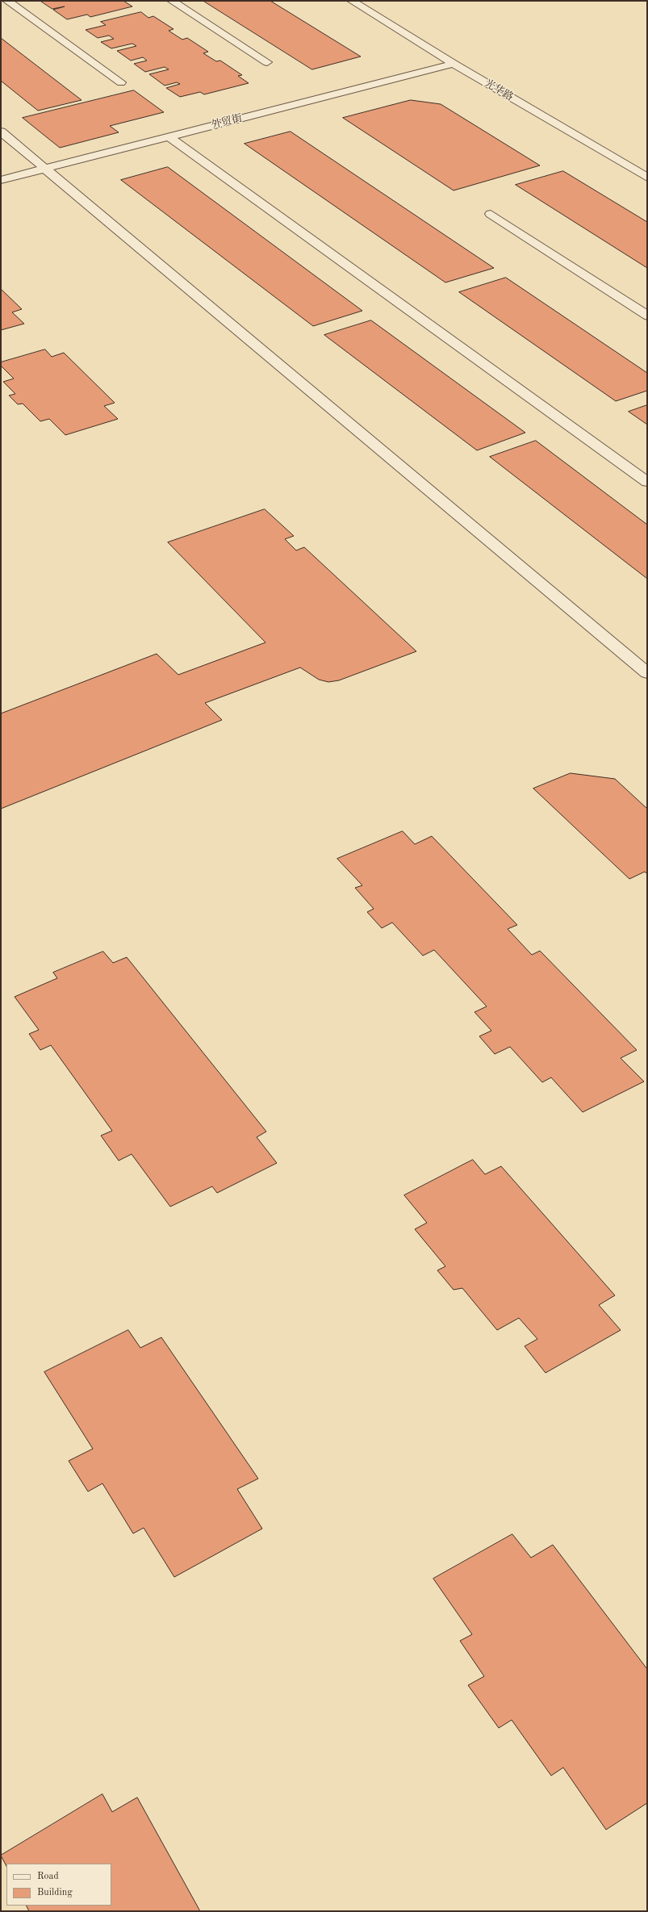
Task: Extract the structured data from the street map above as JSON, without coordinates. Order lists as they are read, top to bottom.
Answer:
{
  "streets": {
    "street": ["光华路", "外贸街"]
  },
  "crossings": [
    ["光华路", "外贸街"]
  ],
  "legend": ["Road", "Building"]
}
